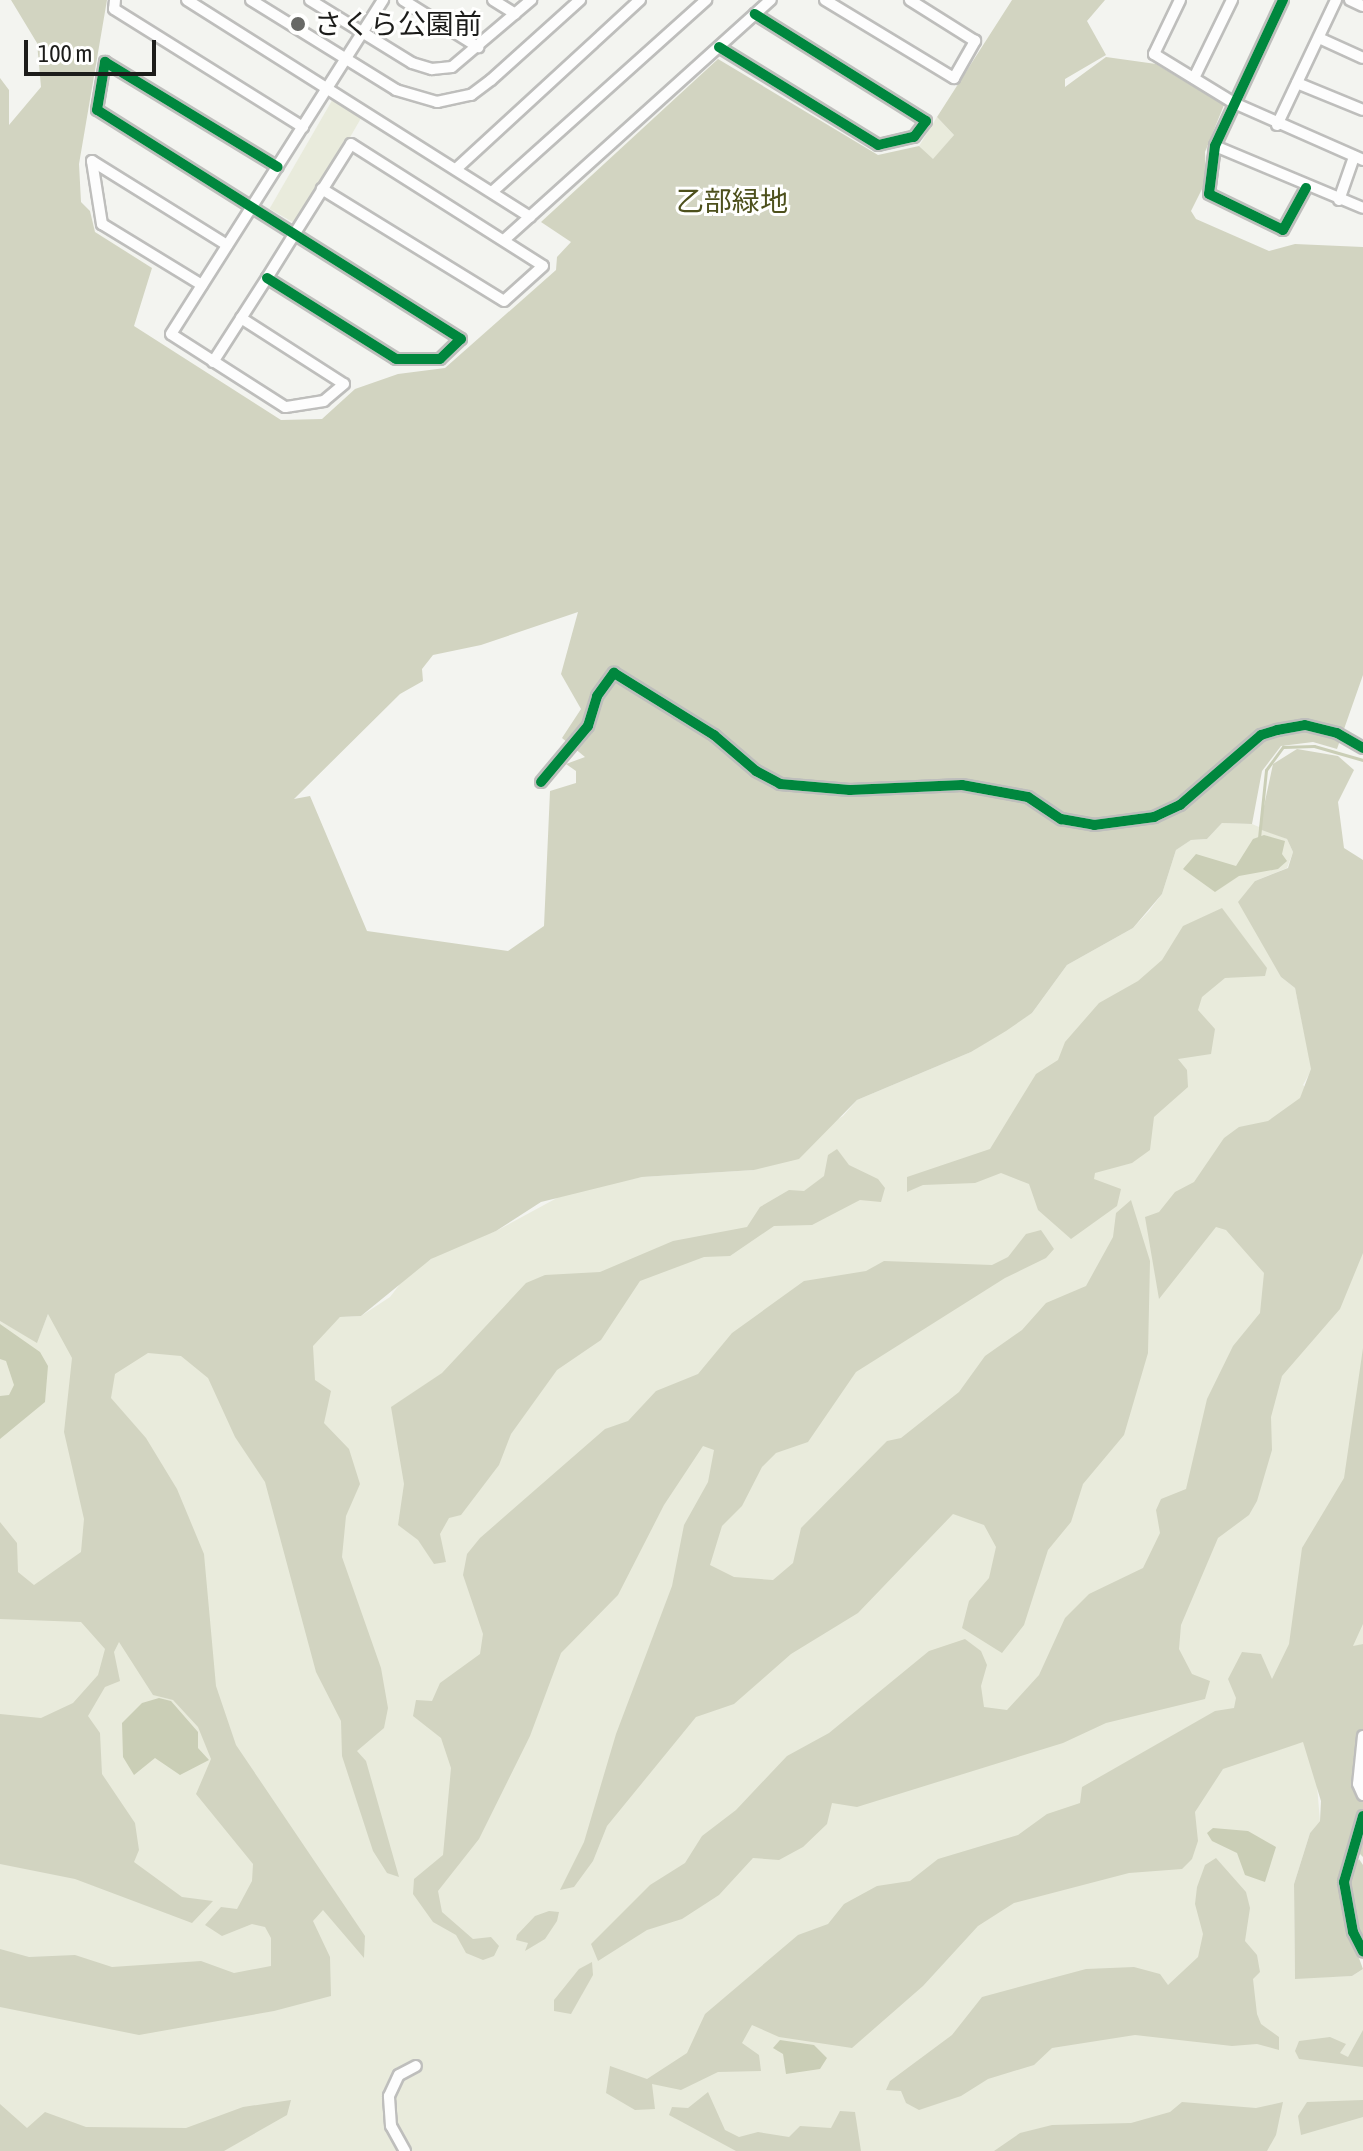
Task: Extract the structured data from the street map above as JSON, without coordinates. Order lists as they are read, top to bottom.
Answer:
{
  "parks": ["乙部緑地"],
  "places": ["さくら公園前"],
  "scale_bar": "100 m"
}
